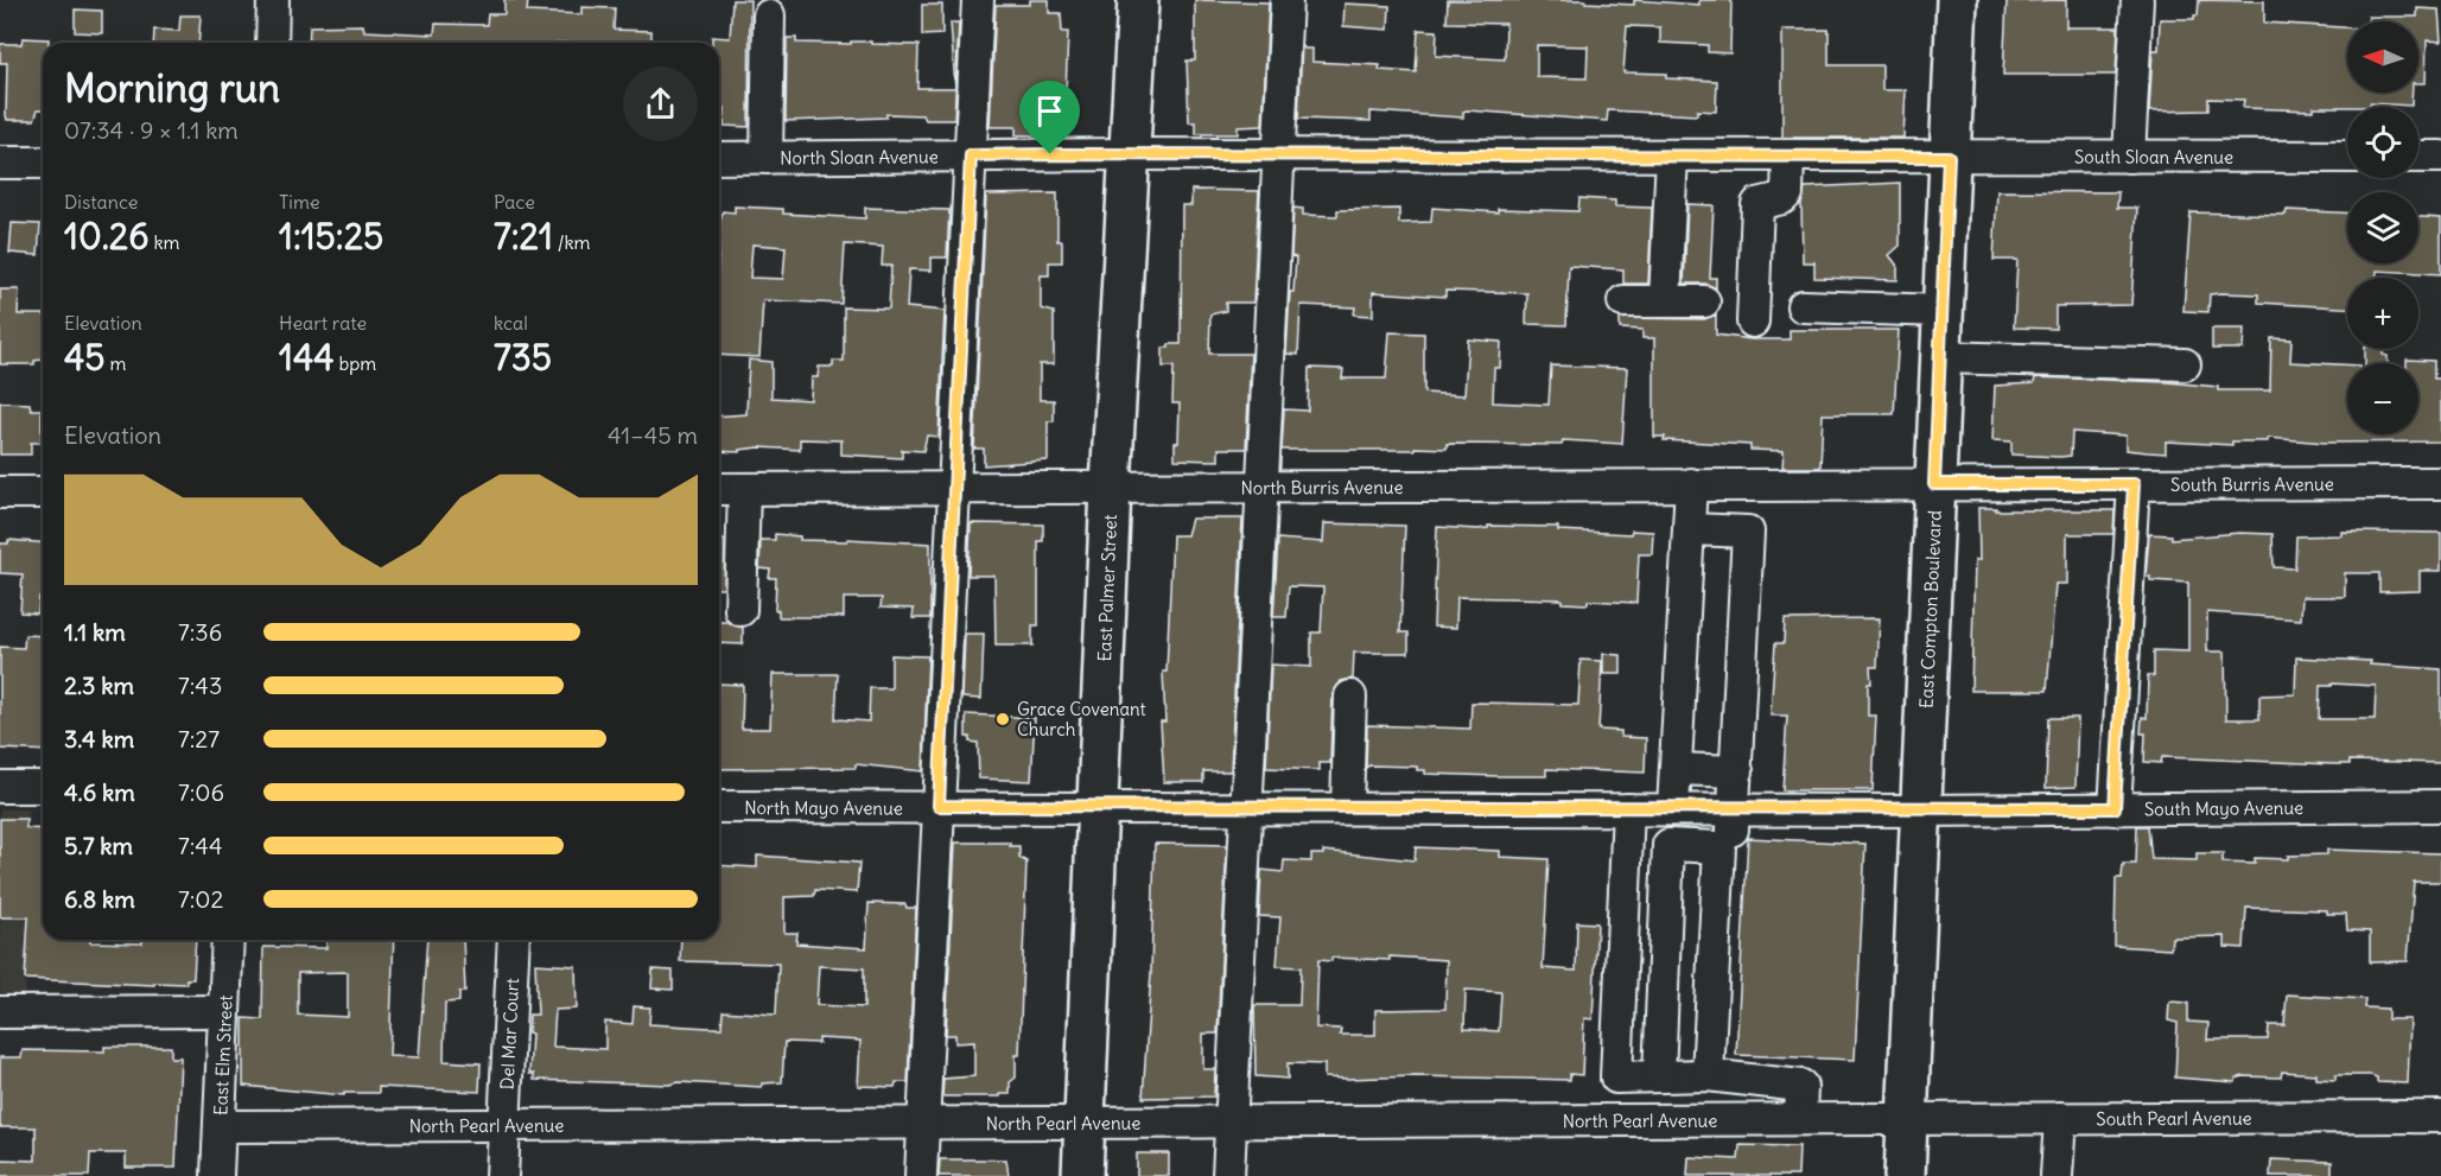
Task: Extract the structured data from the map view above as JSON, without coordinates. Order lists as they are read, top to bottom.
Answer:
{
  "streets": {
    "main road": ["East Palmer Street", "East Compton Boulevard"],
    "street": [
      "North Sloan Avenue",
      "South Sloan Avenue",
      "South Burris Avenue",
      "North Burris Avenue",
      "North Mayo Avenue",
      "South Mayo Avenue",
      "Del Mar Court",
      "East Elm Street",
      "South Pearl Avenue",
      "North Pearl Avenue"
    ]
  },
  "crossings": [
    ["North Sloan Avenue", "South Sloan Avenue"],
    ["North Sloan Avenue", "East Palmer Street"],
    ["North Sloan Avenue", "East Compton Boulevard"],
    ["South Sloan Avenue", "East Compton Boulevard"],
    ["South Burris Avenue", "North Burris Avenue"],
    ["South Burris Avenue", "East Compton Boulevard"],
    ["North Burris Avenue", "East Palmer Street"],
    ["North Burris Avenue", "East Compton Boulevard"],
    ["East Palmer Street", "North Mayo Avenue"],
    ["East Palmer Street", "North Pearl Avenue"],
    ["East Compton Boulevard", "North Mayo Avenue"],
    ["East Compton Boulevard", "South Mayo Avenue"],
    ["East Compton Boulevard", "South Pearl Avenue"],
    ["East Compton Boulevard", "North Pearl Avenue"],
    ["North Mayo Avenue", "South Mayo Avenue"],
    ["Del Mar Court", "North Pearl Avenue"],
    ["East Elm Street", "North Pearl Avenue"],
    ["South Pearl Avenue", "North Pearl Avenue"]
  ],
  "places": ["Grace Covenant Church"],
  "north": "left",
  "page": {
    "map_buttons": ["+", "−"],
    "heading": ["Morning run", "07:34 · 9 × 1.1 km"],
    "stats": [
      ["Distance", "10.26 km"],
      ["Time", "1:15:25"],
      ["Pace", "7:21 /km"],
      ["Elevation", "45 m"],
      ["Heart rate", "144 bpm"],
      ["kcal", "735"]
    ],
    "chart": ["Elevation", "41–45 m"],
    "list": [
      {
        "name": "1.1 km",
        "note": "7:36"
      },
      {
        "name": "2.3 km",
        "note": "7:43"
      },
      {
        "name": "3.4 km",
        "note": "7:27"
      },
      {
        "name": "4.6 km",
        "note": "7:06"
      },
      {
        "name": "5.7 km",
        "note": "7:44"
      },
      {
        "name": "6.8 km",
        "note": "7:02"
      }
    ]
  }
}
